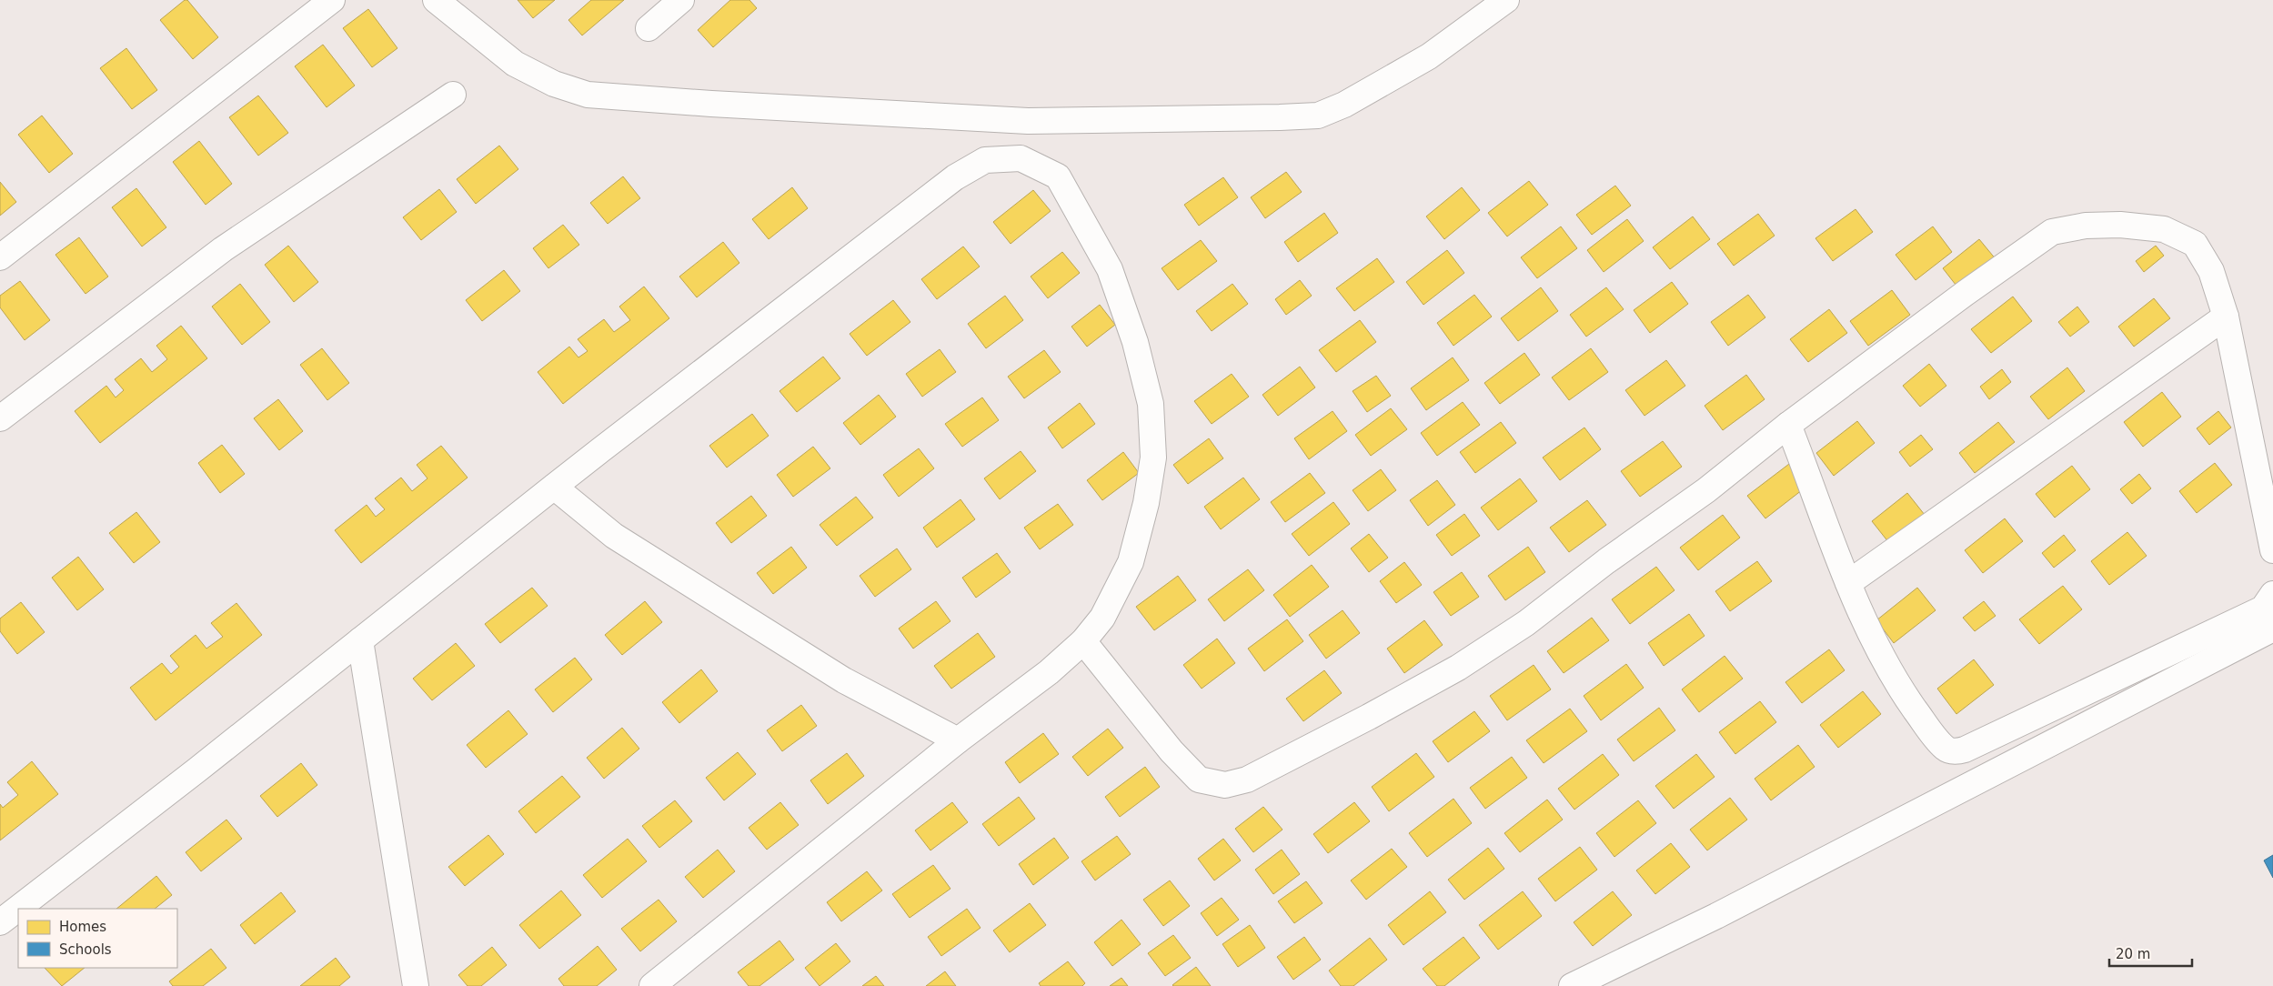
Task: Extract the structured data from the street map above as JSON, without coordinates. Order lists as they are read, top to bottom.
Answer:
{
  "legend": ["Homes", "Schools"],
  "scale_bar": "20 m"
}
